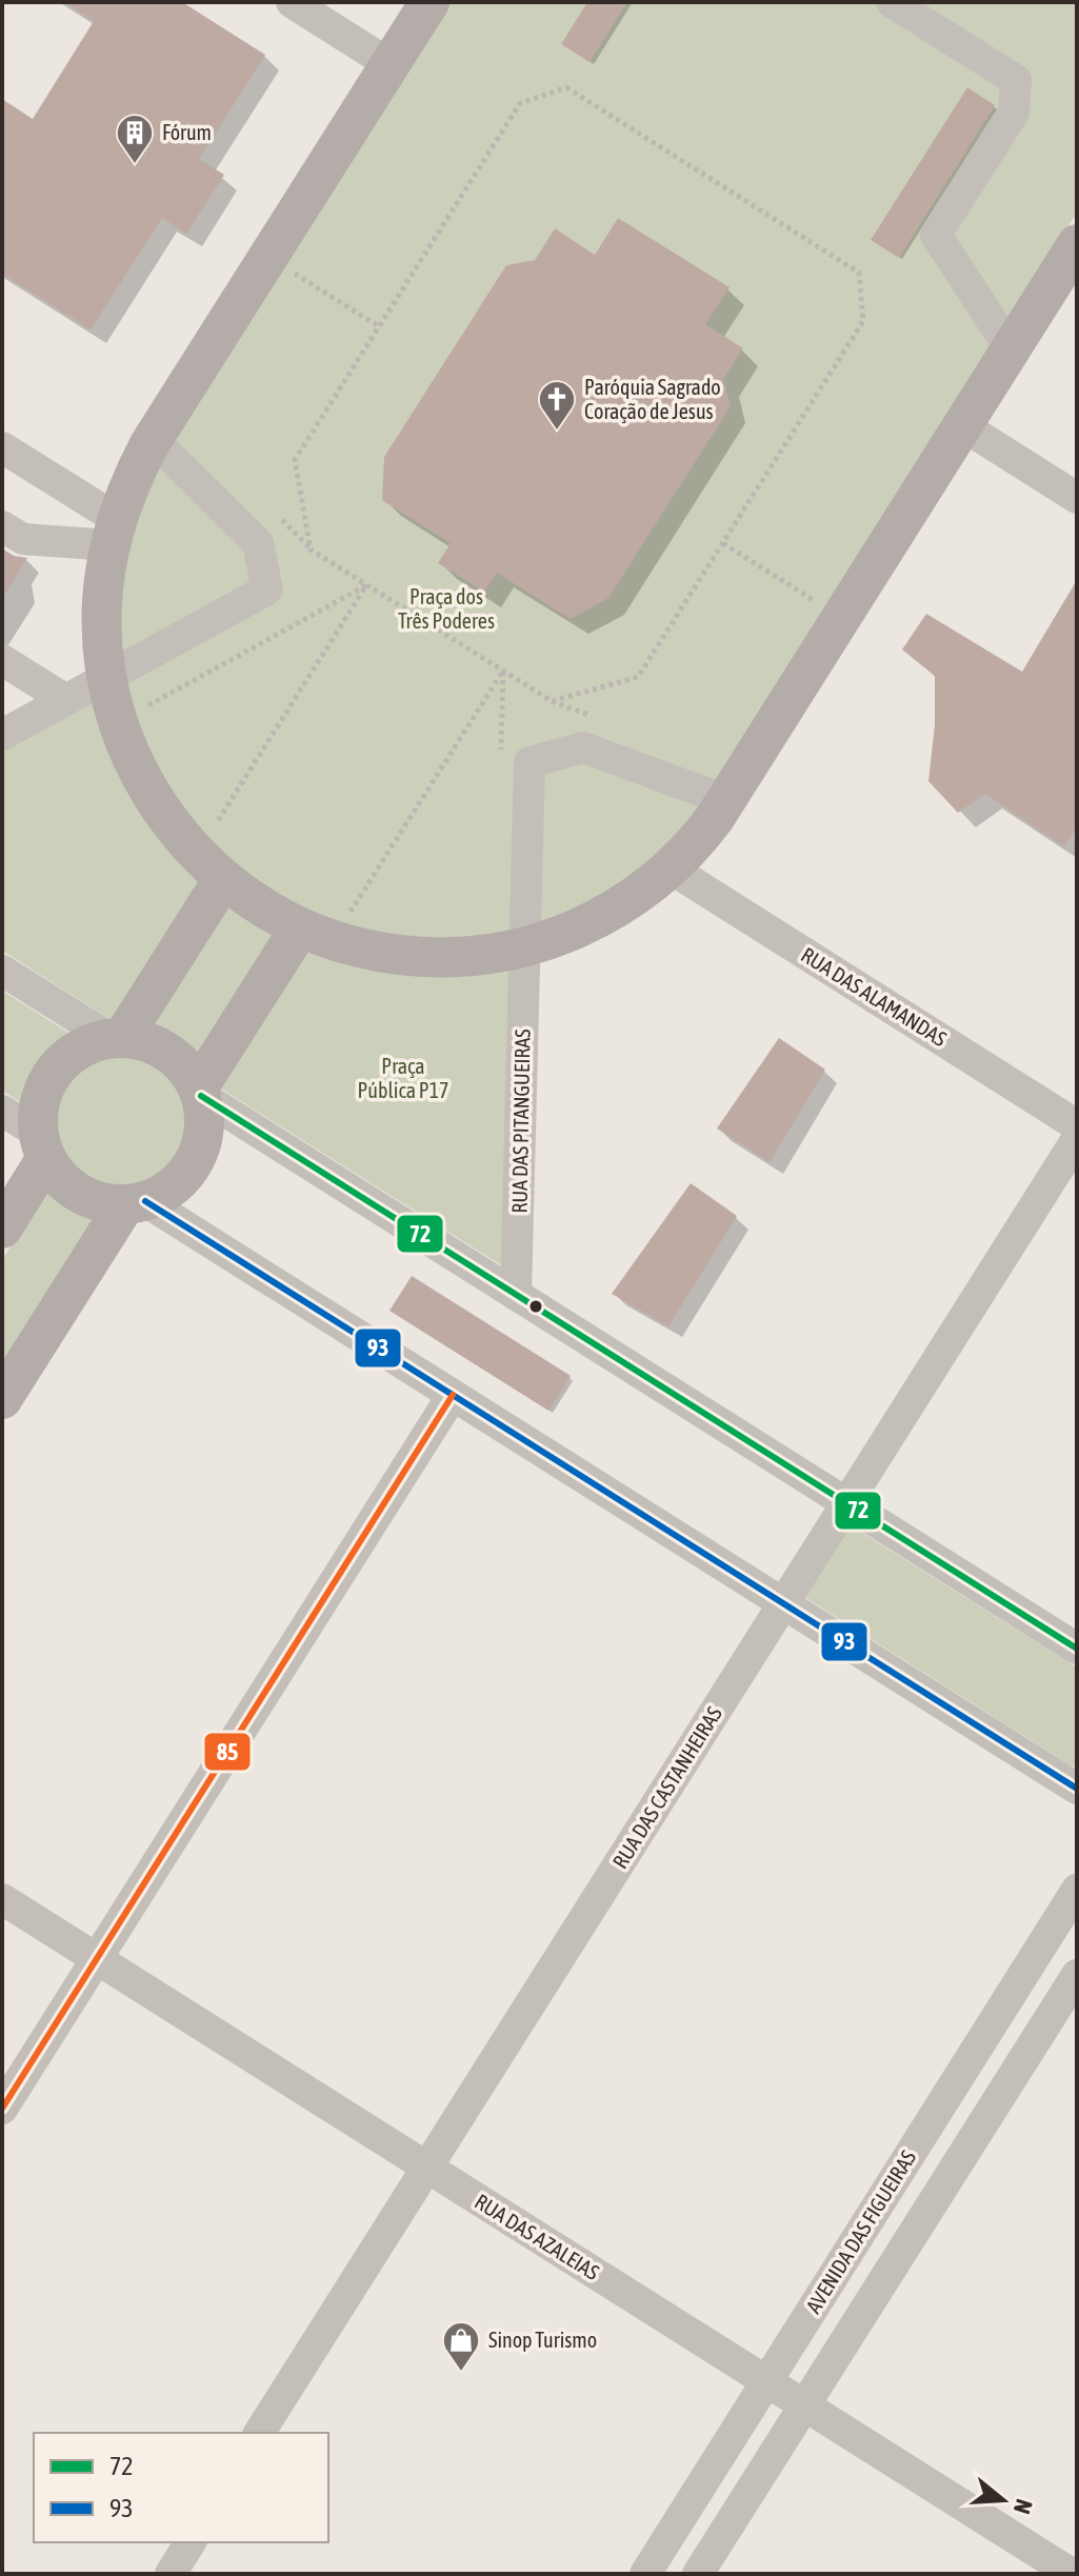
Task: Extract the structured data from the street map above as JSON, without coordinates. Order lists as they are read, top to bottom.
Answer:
{
  "streets": {
    "street": [
      "RUA DAS ALAMANDAS",
      "RUA DAS PITANGUEIRAS",
      "RUA DAS CASTANHEIRAS",
      "AVENIDA DAS FIGUEIRAS",
      "RUA DAS AZALEIAS"
    ]
  },
  "crossings": [
    ["RUA DAS CASTANHEIRAS", "RUA DAS AZALEIAS"],
    ["AVENIDA DAS FIGUEIRAS", "RUA DAS AZALEIAS"]
  ],
  "parks": ["Praça dos Três Poderes", "Praça Pública P17"],
  "places": {
    "building": ["Fórum"],
    "church": ["Paróquia Sagrado Coração de Jesus"],
    "shop": ["Sinop Turismo"]
  },
  "lines": ["transit line 72", "transit line 93", "transit line 85"],
  "legend": ["72", "93"],
  "north": "right"
}
